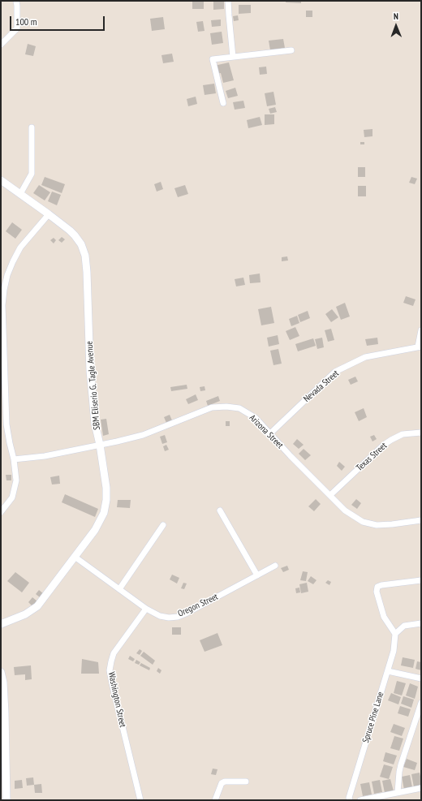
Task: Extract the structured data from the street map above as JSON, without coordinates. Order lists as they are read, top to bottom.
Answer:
{
  "streets": {
    "street": [
      "SBM Eliserio G. Tagle Avenue",
      "Nevada Street",
      "Arizona Street",
      "Texas Street",
      "Oregon Street",
      "Washington Street",
      "Spruce Pine Lane"
    ]
  },
  "crossings": [
    ["SBM Eliserio G. Tagle Avenue", "Arizona Street"],
    ["SBM Eliserio G. Tagle Avenue", "Oregon Street"],
    ["Nevada Street", "Arizona Street"],
    ["Arizona Street", "Texas Street"],
    ["Oregon Street", "Washington Street"]
  ],
  "scale_bar": "100 m",
  "north": "top"
}
